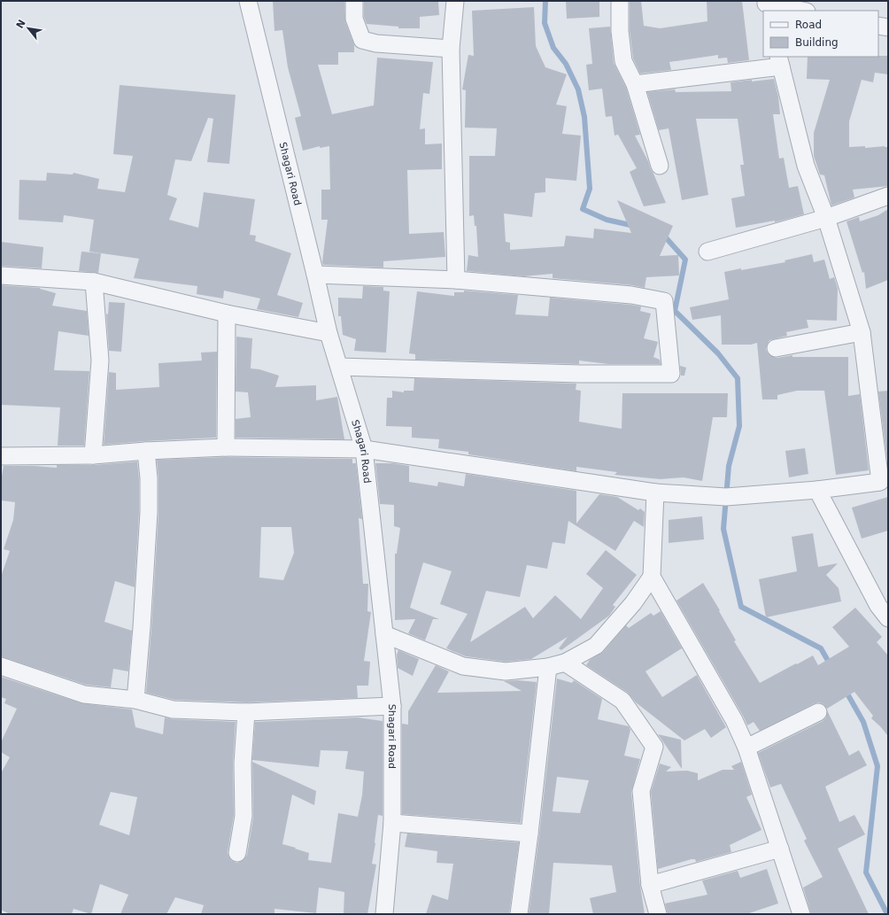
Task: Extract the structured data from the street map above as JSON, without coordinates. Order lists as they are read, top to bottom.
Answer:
{
  "streets": {
    "street": ["Shagari Road"]
  },
  "legend": ["Road", "Building"],
  "north": "top left"
}
